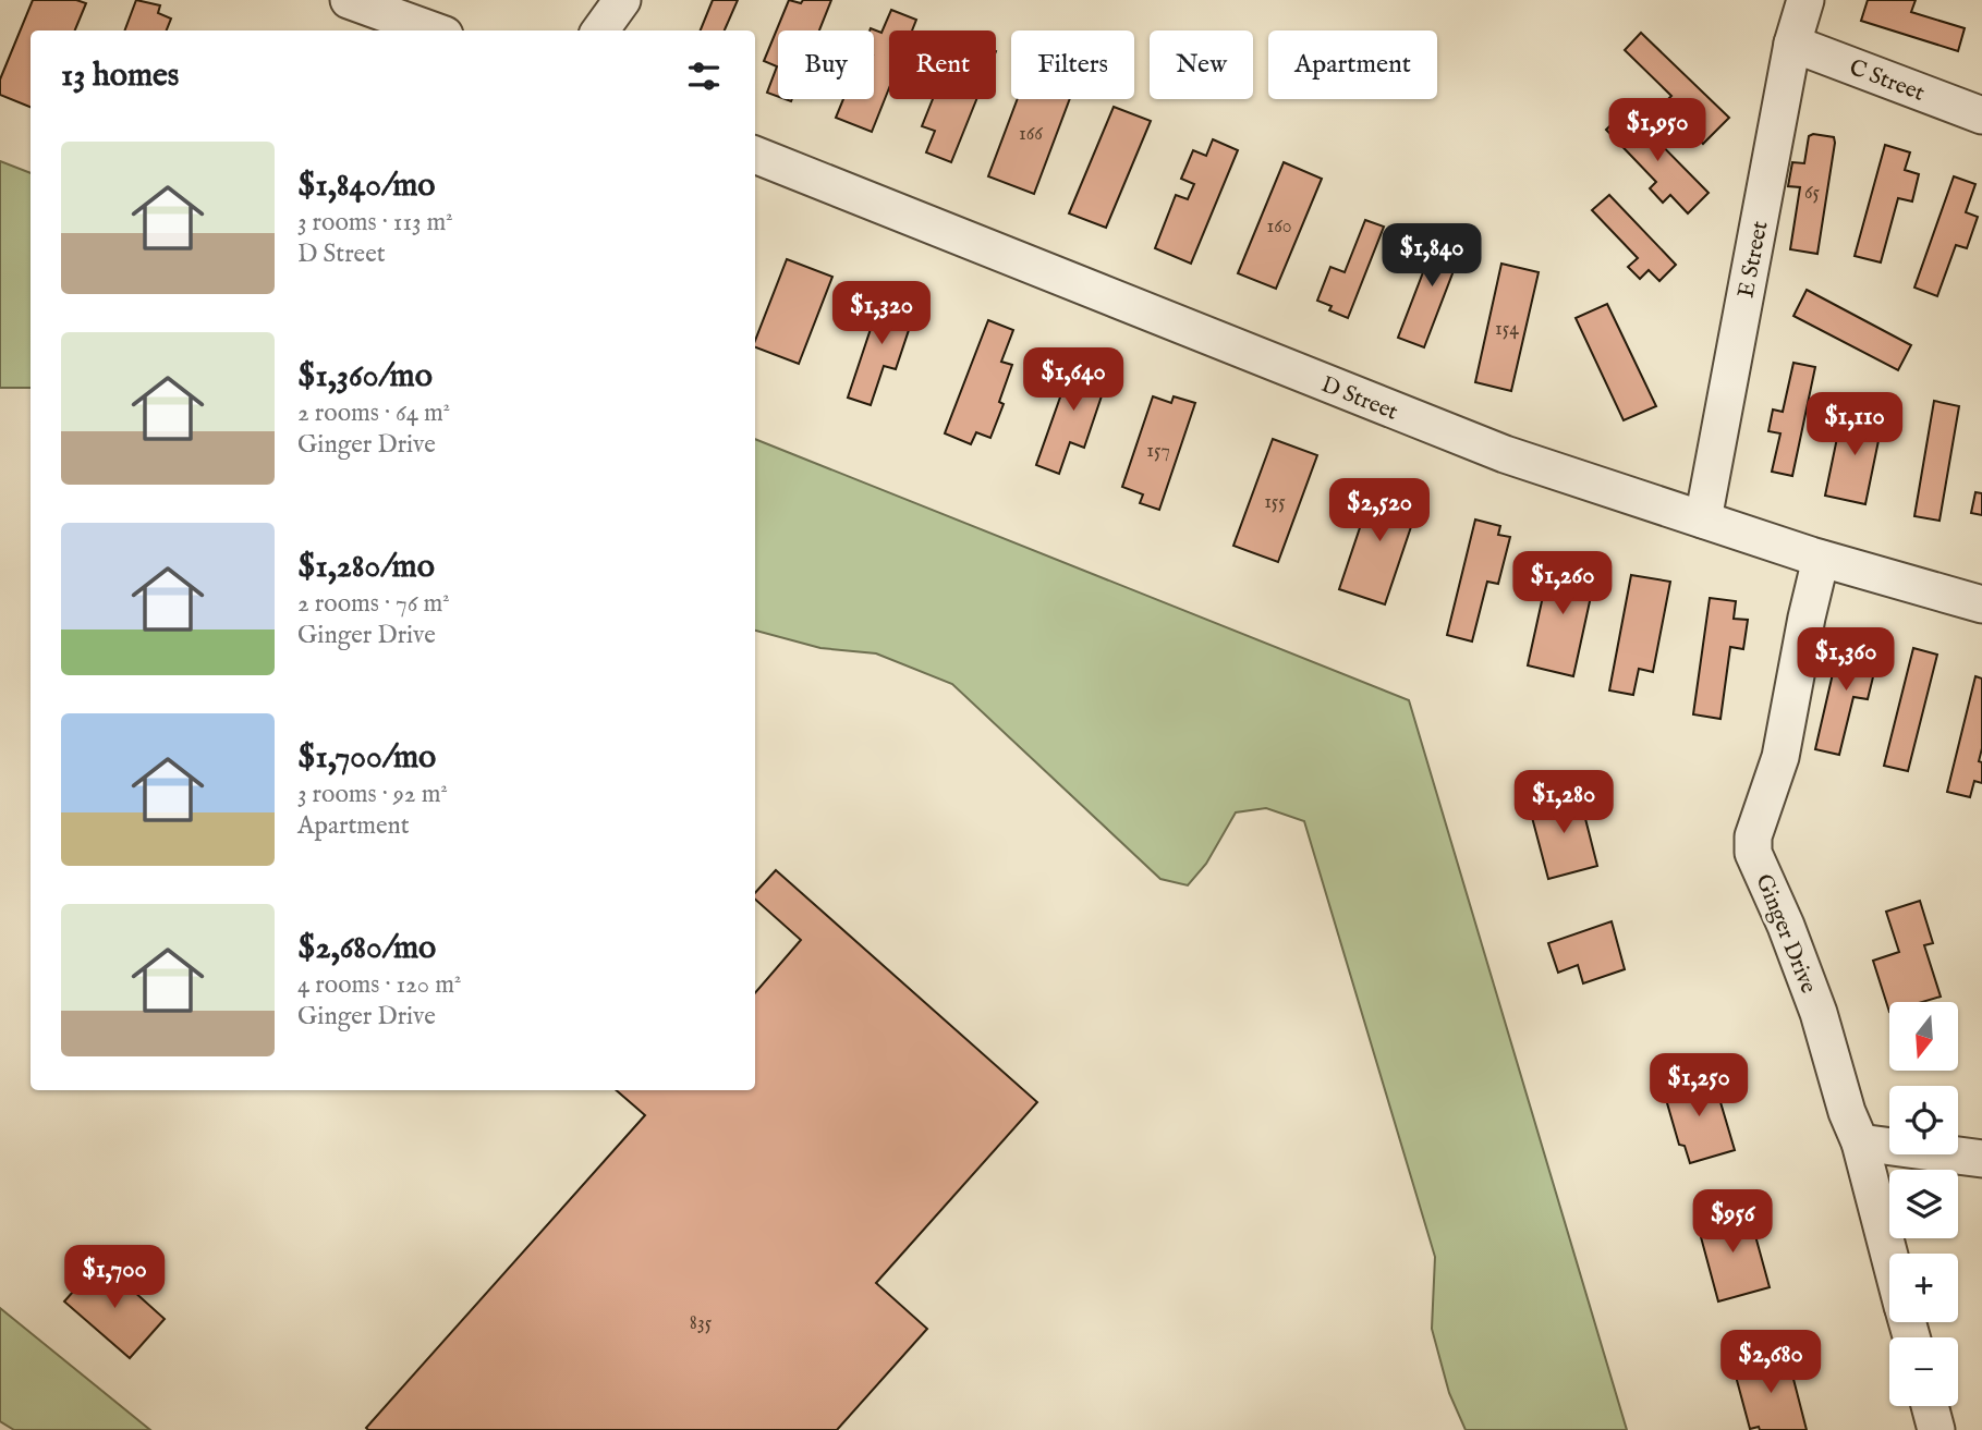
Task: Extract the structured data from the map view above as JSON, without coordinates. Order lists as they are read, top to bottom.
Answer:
{
  "streets": {
    "street": [
      "C Street",
      "E Street",
      "D Street",
      "Ginger Drive"
    ]
  },
  "crossings": [
    ["C Street", "E Street"],
    ["E Street", "D Street"],
    ["D Street", "Ginger Drive"]
  ],
  "house_numbers": [
    "166",
    "65",
    "160",
    "154",
    "157",
    "155",
    "835"
  ],
  "north": "bottom",
  "page": {
    "chip": [
      "Buy",
      "Rent",
      "Filters",
      "New",
      "Apartment"
    ],
    "heading": "13 homes",
    "price": [
      "$1,950",
      "$1,840",
      "$1,320",
      "$1,640",
      "$1,110",
      "$2,520",
      "$1,260",
      "$1,360",
      "$1,280",
      "$1,250",
      "$956",
      "$1,700",
      "$2,680"
    ],
    "list": [
      {
        "name": "$1,840/mo",
        "note": "3 rooms · 113 m² · D Street"
      },
      {
        "name": "$1,360/mo",
        "note": "2 rooms · 64 m² · Ginger Drive"
      },
      {
        "name": "$1,280/mo",
        "note": "2 rooms · 76 m² · Ginger Drive"
      },
      {
        "name": "$1,700/mo",
        "note": "3 rooms · 92 m² · Apartment"
      },
      {
        "name": "$2,680/mo",
        "note": "4 rooms · 120 m² · Ginger Drive"
      }
    ],
    "map_buttons": ["+", "−"]
  }
}
